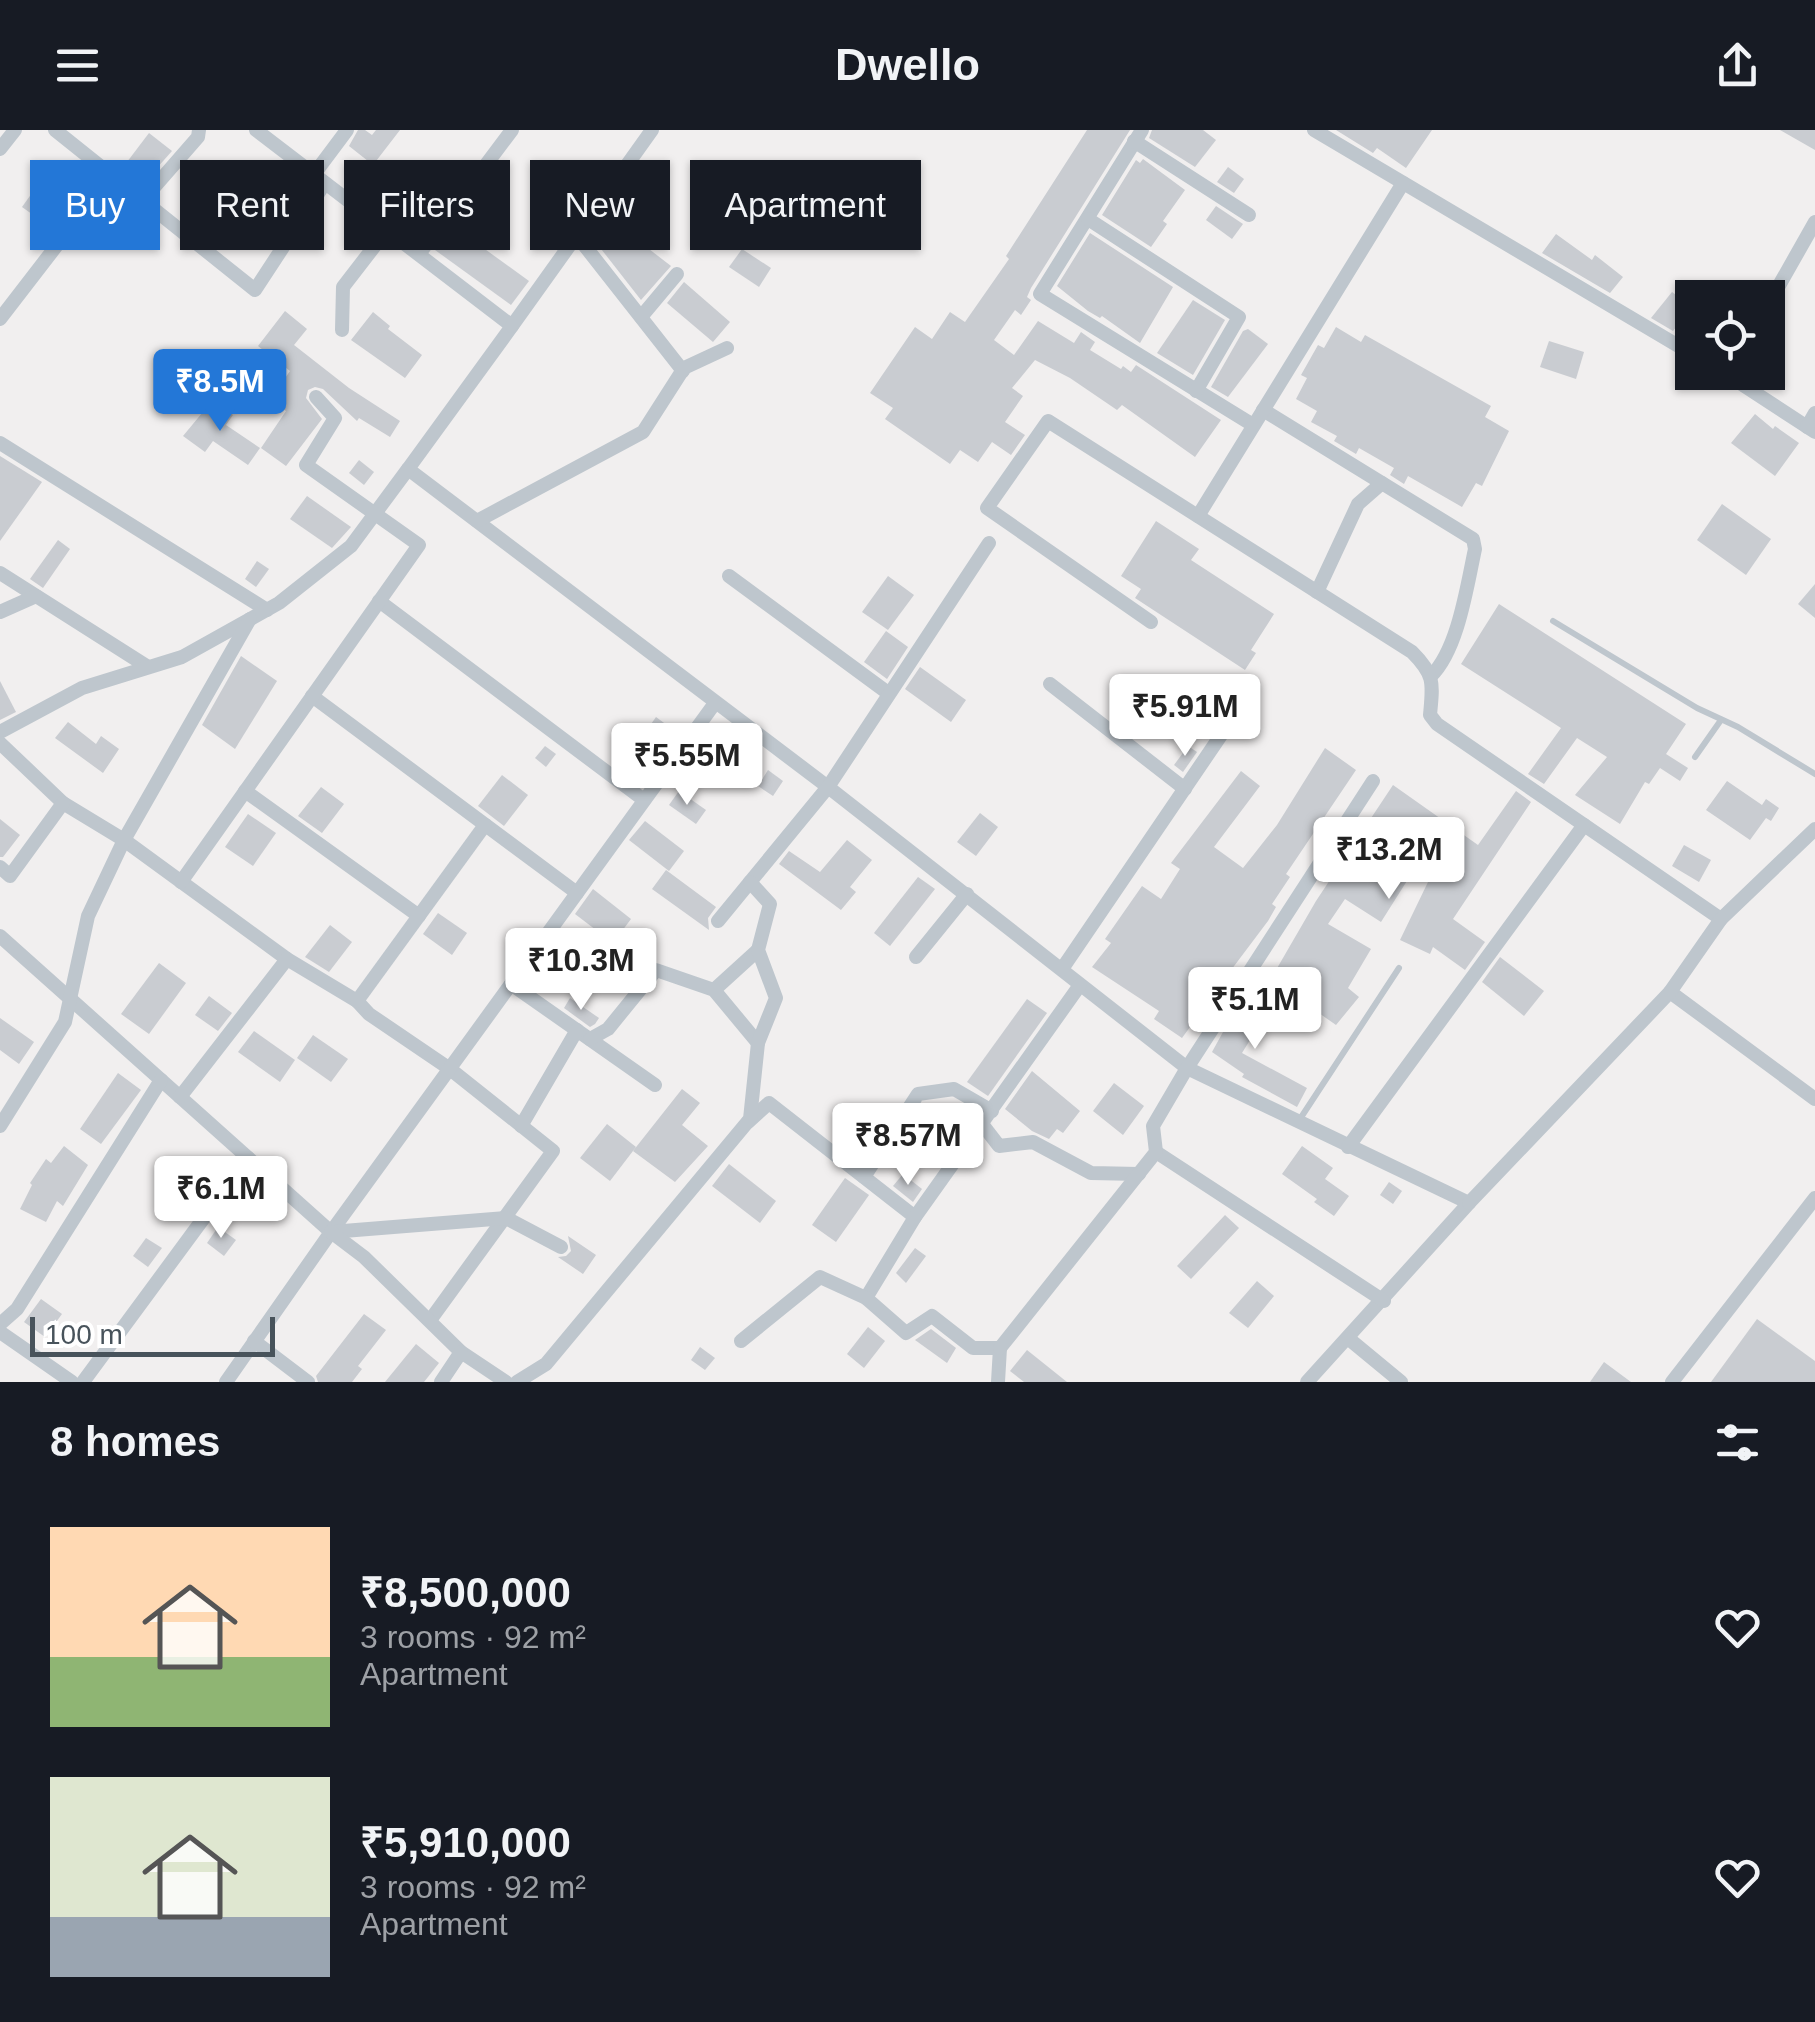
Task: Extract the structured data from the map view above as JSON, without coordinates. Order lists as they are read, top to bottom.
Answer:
{
  "scale_bar": "100 m",
  "page": {
    "header": "Dwello",
    "chip": [
      "Buy",
      "Rent",
      "Filters",
      "New",
      "Apartment"
    ],
    "price": [
      "₹8.5M",
      "₹5.91M",
      "₹5.55M",
      "₹13.2M",
      "₹10.3M",
      "₹5.1M",
      "₹8.57M",
      "₹6.1M"
    ],
    "scale": "100 m",
    "heading": "8 homes",
    "list": [
      {
        "name": "₹8,500,000",
        "note": "3 rooms · 92 m² · Apartment"
      },
      {
        "name": "₹5,910,000",
        "note": "3 rooms · 92 m² · Apartment"
      }
    ]
  }
}
